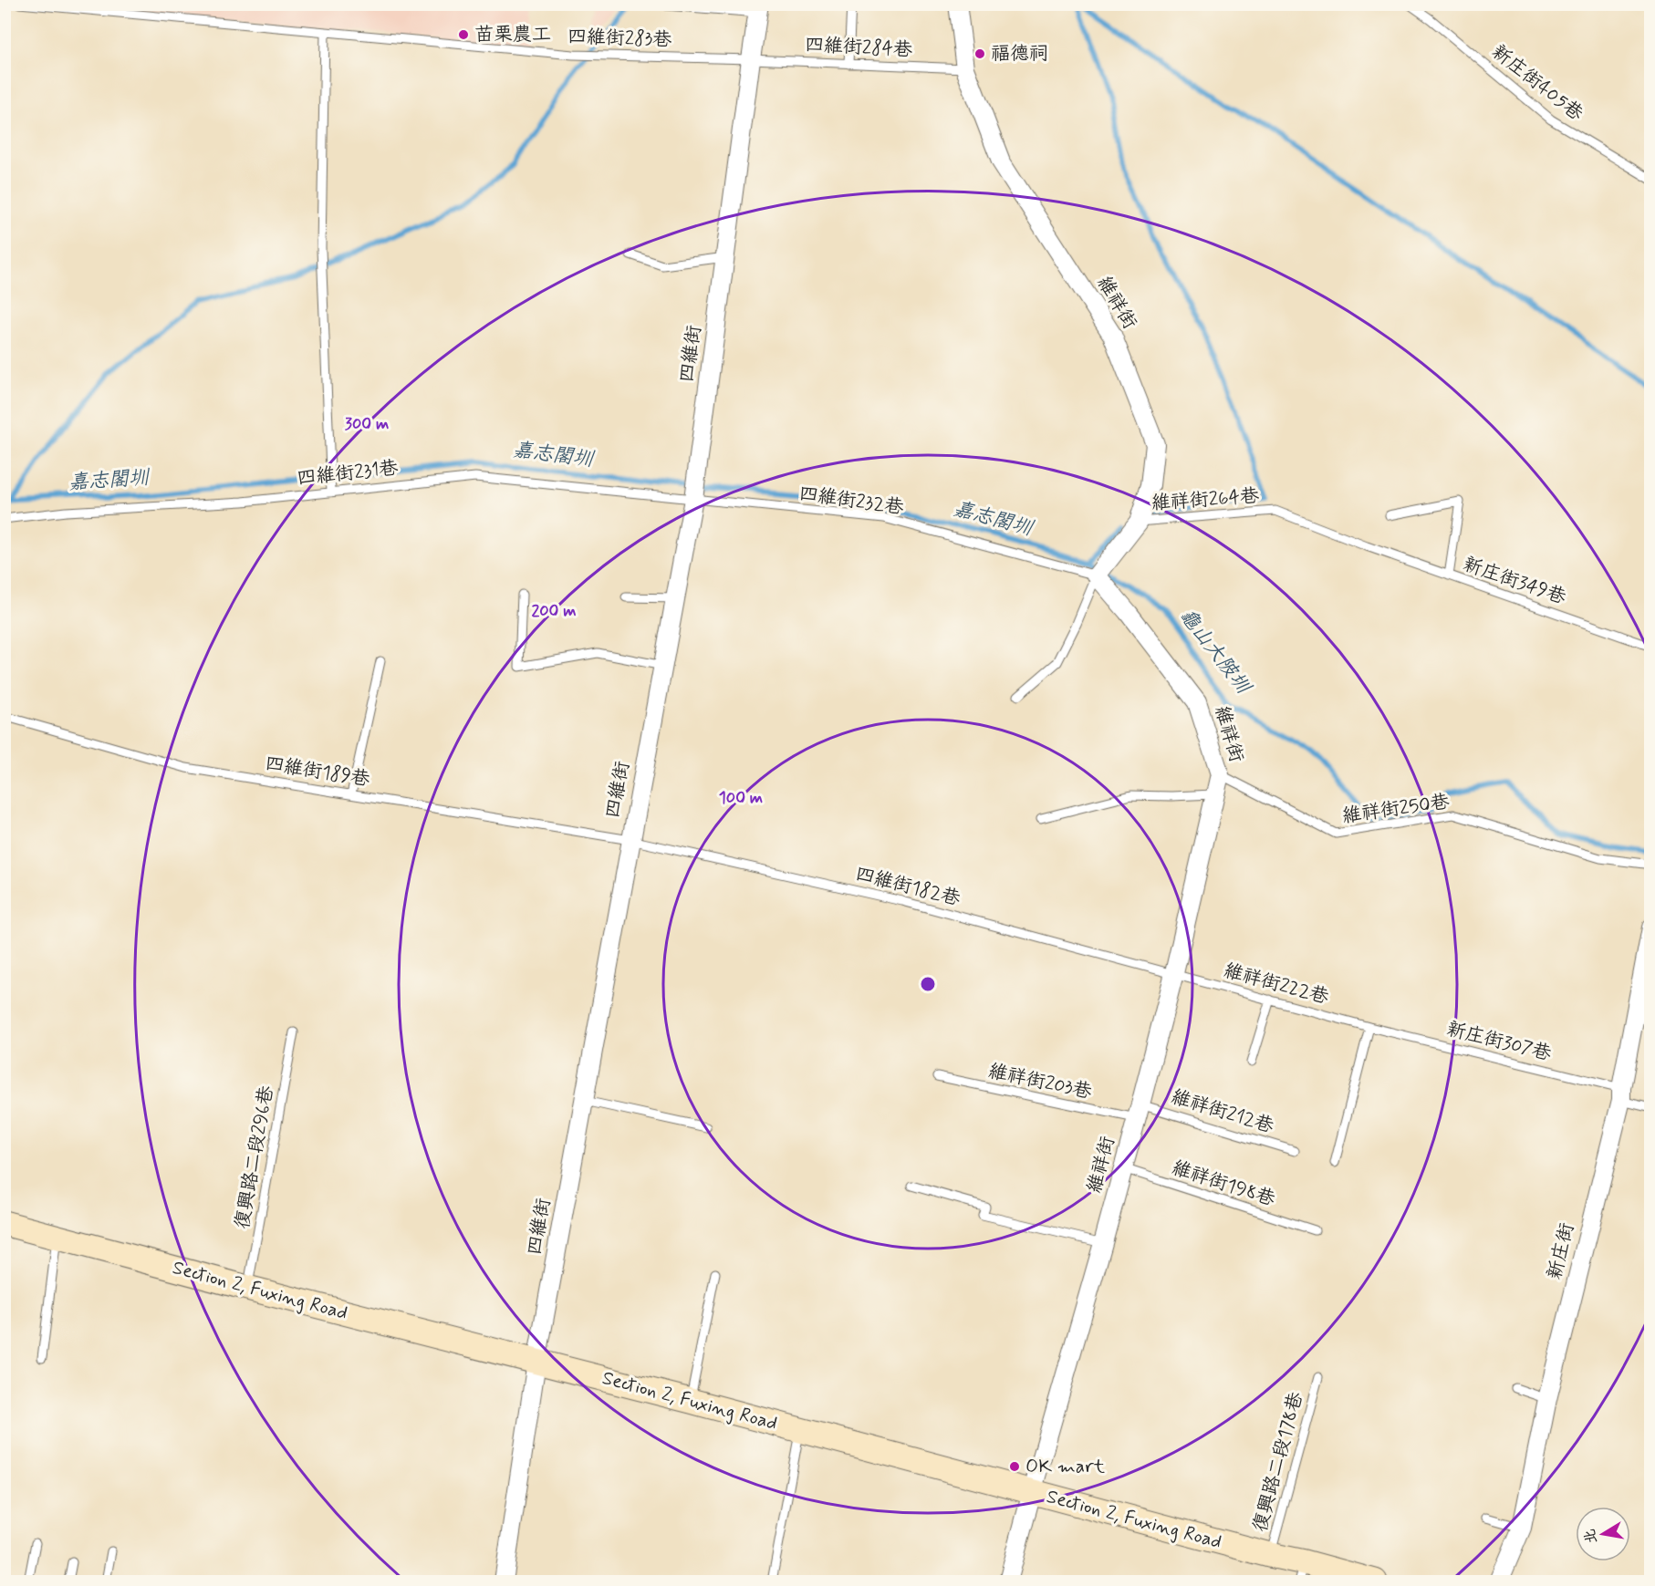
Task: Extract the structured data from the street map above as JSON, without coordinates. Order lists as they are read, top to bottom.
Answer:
{
  "streets": {
    "street": [
      "維祥街",
      "四維街",
      "新庄街",
      "Section 2, Fuxing Road"
    ],
    "lane": [
      "四維街283巷",
      "四維街284巷",
      "新庄街405巷",
      "四維街231巷",
      "維祥街264巷",
      "四維街232巷",
      "新庄街349巷",
      "四維街189巷",
      "維祥街250巷",
      "四維街182巷",
      "維祥街222巷",
      "新庄街307巷",
      "維祥街203巷",
      "維祥街212巷",
      "復興路二段296巷",
      "維祥街198巷",
      "復興路二段178巷"
    ]
  },
  "crossings": [
    ["四維街283巷", "四維街284巷"],
    ["四維街283巷", "四維街"],
    ["四維街284巷", "維祥街"],
    ["四維街284巷", "四維街"],
    ["維祥街", "維祥街264巷"],
    ["維祥街", "四維街232巷"],
    ["維祥街", "維祥街250巷"],
    ["維祥街", "四維街182巷"],
    ["維祥街", "維祥街222巷"],
    ["維祥街", "維祥街203巷"],
    ["維祥街", "維祥街212巷"],
    ["維祥街", "維祥街198巷"],
    ["維祥街", "Section 2, Fuxing Road"],
    ["四維街", "四維街231巷"],
    ["四維街", "四維街232巷"],
    ["四維街", "四維街189巷"],
    ["四維街", "四維街182巷"],
    ["四維街", "Section 2, Fuxing Road"],
    ["四維街231巷", "四維街232巷"],
    ["維祥街264巷", "新庄街349巷"],
    ["四維街189巷", "四維街182巷"],
    ["四維街182巷", "維祥街222巷"],
    ["維祥街222巷", "新庄街307巷"],
    ["新庄街307巷", "新庄街"],
    ["維祥街203巷", "維祥街212巷"],
    ["復興路二段296巷", "Section 2, Fuxing Road"],
    ["Section 2, Fuxing Road", "復興路二段178巷"]
  ],
  "water": ["嘉志閣圳", "龜山大陂圳"],
  "places": ["苗栗農工", "福德祠", "OK mart"],
  "north": "left",
  "rings": ["300 m", "200 m", "100 m"]
}
